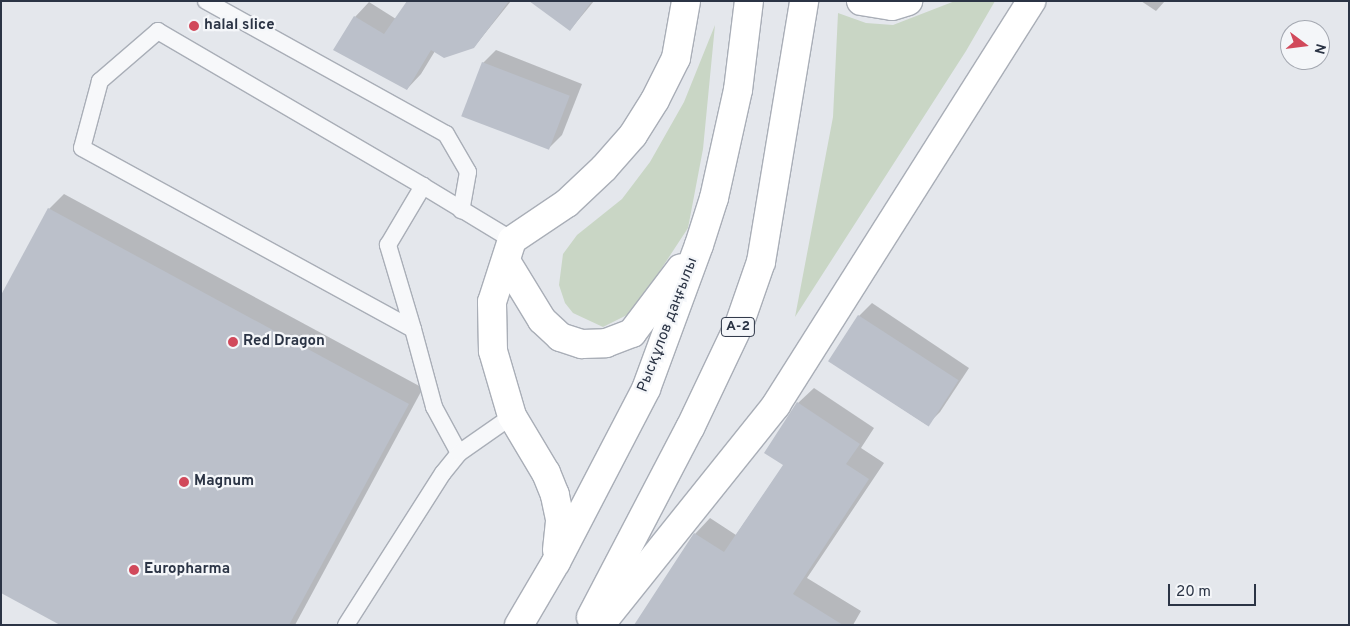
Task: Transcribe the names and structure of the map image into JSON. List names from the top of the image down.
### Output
{
  "streets": {
    "main road": ["Рысқұлов даңғылы", "A-2"]
  },
  "places": [
    "halal slice",
    "Red Dragon",
    "Magnum",
    "Europharma"
  ],
  "scale_bar": "20 m",
  "north": "right"
}
